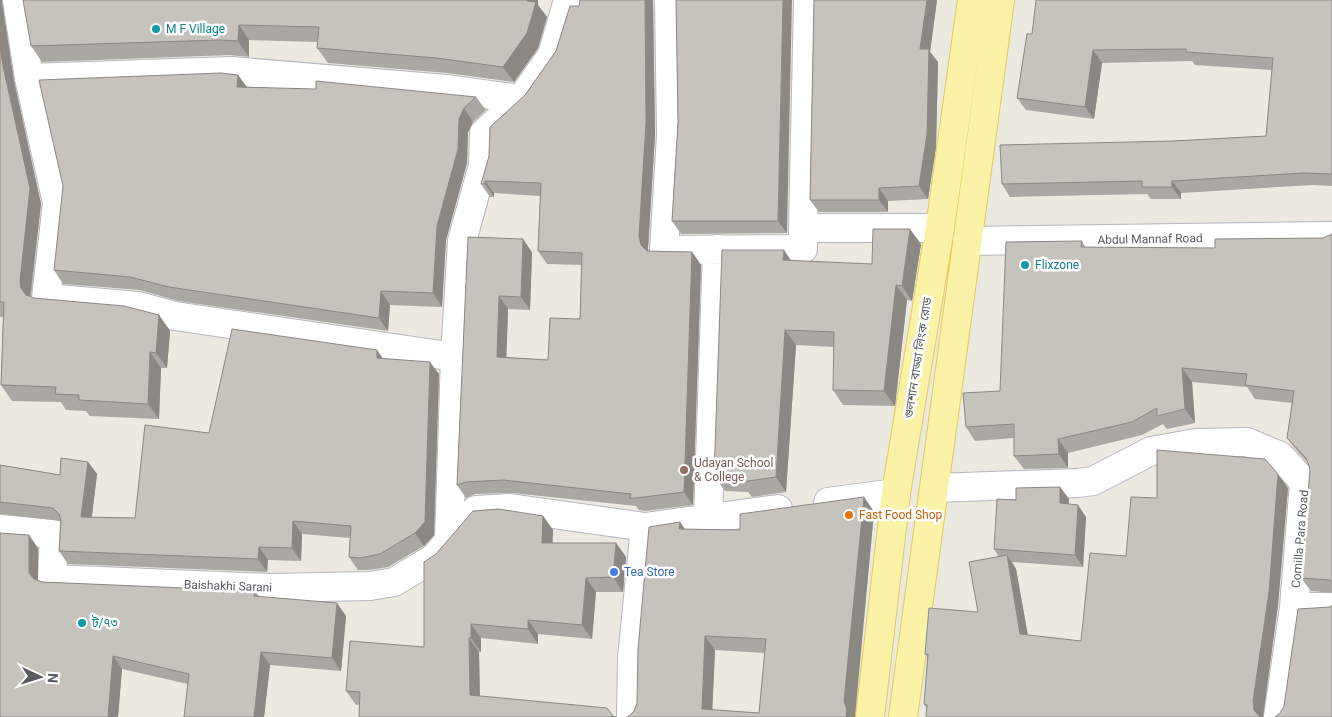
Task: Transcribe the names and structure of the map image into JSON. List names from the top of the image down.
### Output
{
  "streets": {
    "main road": ["গুলশান বাড্ডা লিংক রোড"],
    "street": ["Abdul Mannaf Road", "Comilla Para Road", "Baishakhi Sarani"]
  },
  "places": [
    "M F Village",
    "Flixzone",
    "Udayan School & College",
    "Fast Food Shop",
    "Tea Store",
    "ট/৭৩"
  ],
  "north": "right"
}
